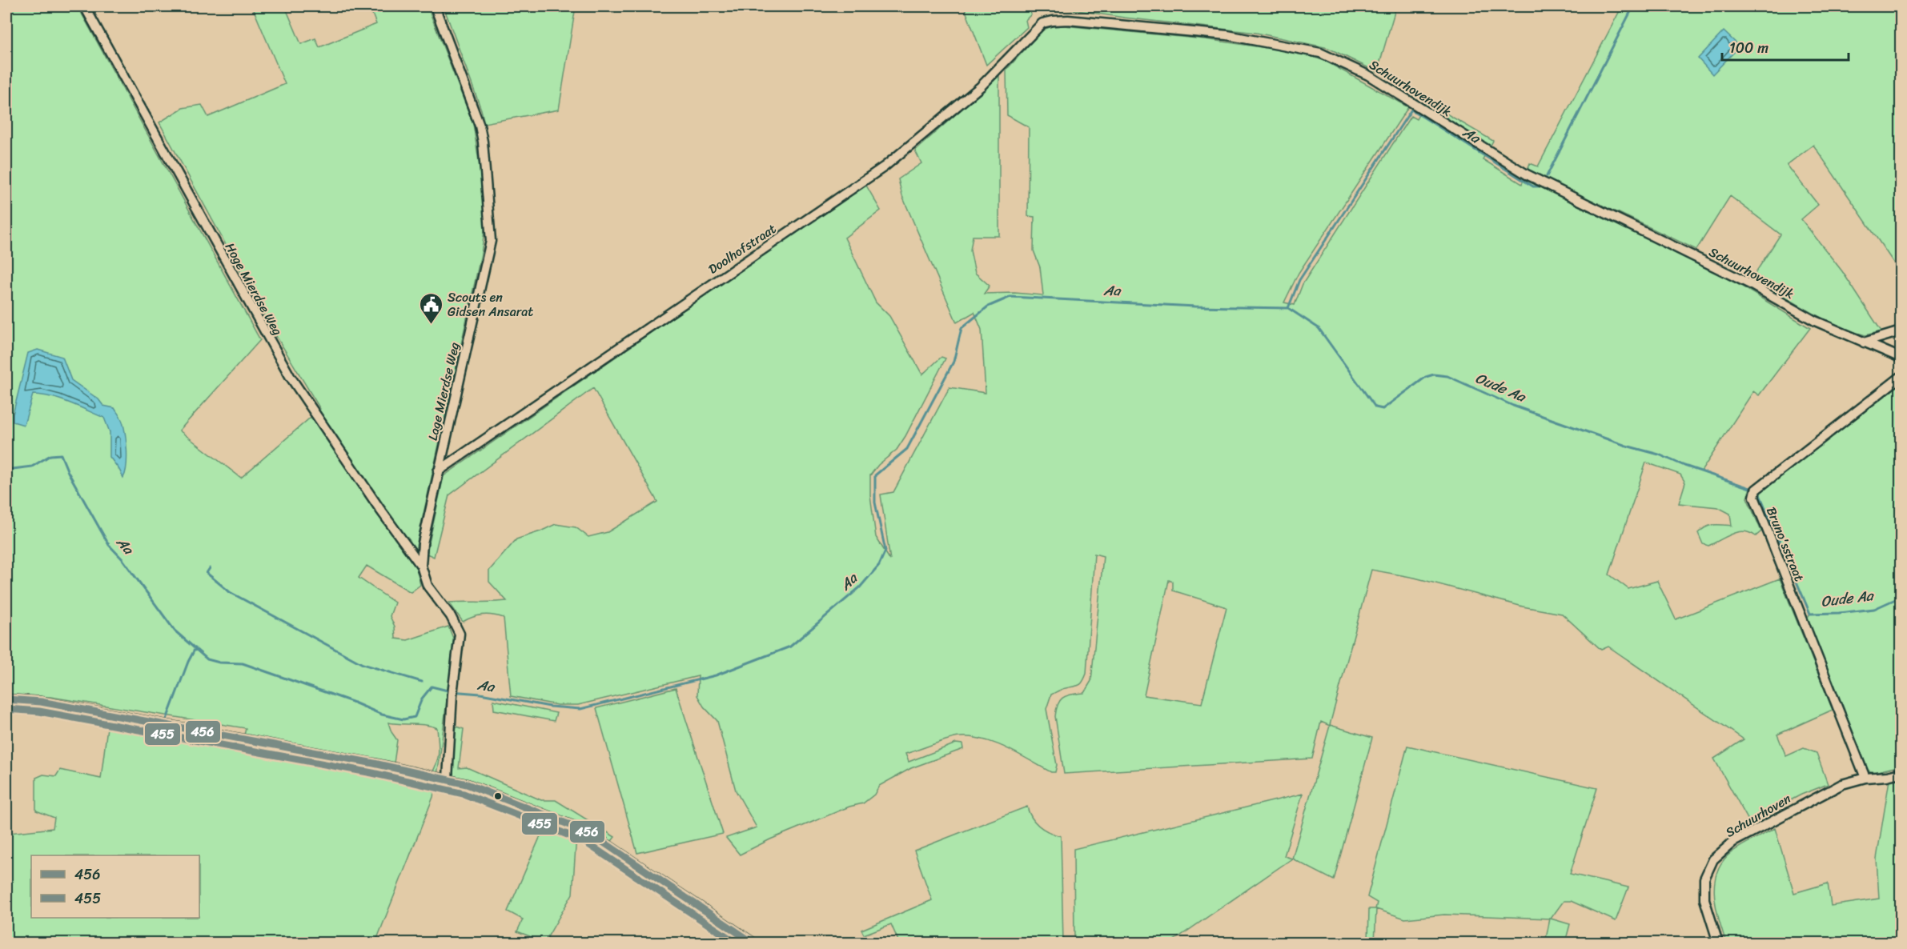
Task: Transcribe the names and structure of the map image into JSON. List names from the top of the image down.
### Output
{
  "streets": {
    "street": [
      "Schuurhovendijk",
      "Doolhofstraat",
      "Hoge Mierdse Weg",
      "Lage Mierdse Weg",
      "Bruno'sstraat",
      "Schuurhoven"
    ]
  },
  "crossings": [
    ["Schuurhovendijk", "Doolhofstraat"],
    ["Doolhofstraat", "Lage Mierdse Weg"],
    ["Hoge Mierdse Weg", "Lage Mierdse Weg"],
    ["Bruno'sstraat", "Schuurhoven"]
  ],
  "water": ["Aa", "Oude Aa"],
  "places": {
    "public building": ["Scouts en Gidsen Ansarat"]
  },
  "lines": ["transit line 456", "transit line 455"],
  "legend": ["456", "455"],
  "scale_bar": "100 m"
}
